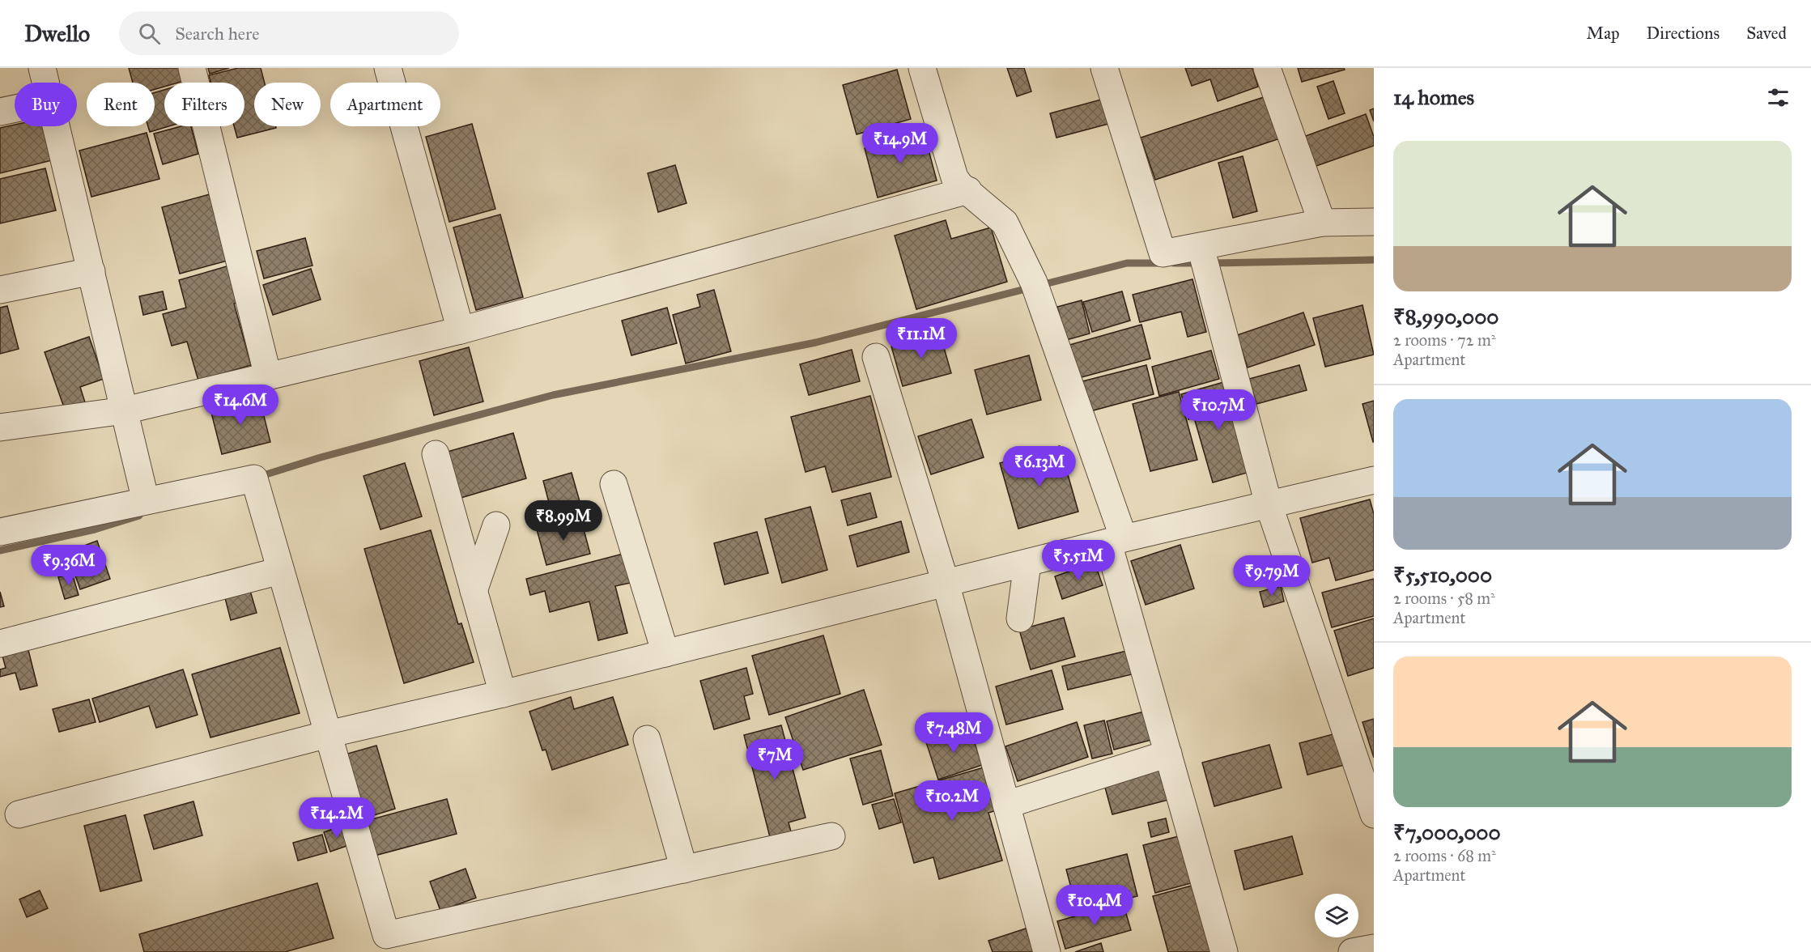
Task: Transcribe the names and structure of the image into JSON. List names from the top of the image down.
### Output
{
  "page": {
    "header": "Dwello",
    "search": "Search here",
    "nav": ["Map", "Directions", "Saved"],
    "heading": "14 homes",
    "chip": [
      "Buy",
      "Rent",
      "Filters",
      "New",
      "Apartment"
    ],
    "price": [
      "₹14.9M",
      "₹11.1M",
      "₹14.6M",
      "₹10.7M",
      "₹6.13M",
      "₹8.99M",
      "₹5.51M",
      "₹9.36M",
      "₹9.79M",
      "₹7.48M",
      "₹7M",
      "₹10.2M",
      "₹14.2M",
      "₹10.4M"
    ],
    "list": [
      {
        "name": "₹8,990,000",
        "note": "2 rooms · 72 m² · Apartment"
      },
      {
        "name": "₹5,510,000",
        "note": "2 rooms · 58 m² · Apartment"
      },
      {
        "name": "₹7,000,000",
        "note": "2 rooms · 68 m² · Apartment"
      }
    ]
  }
}
